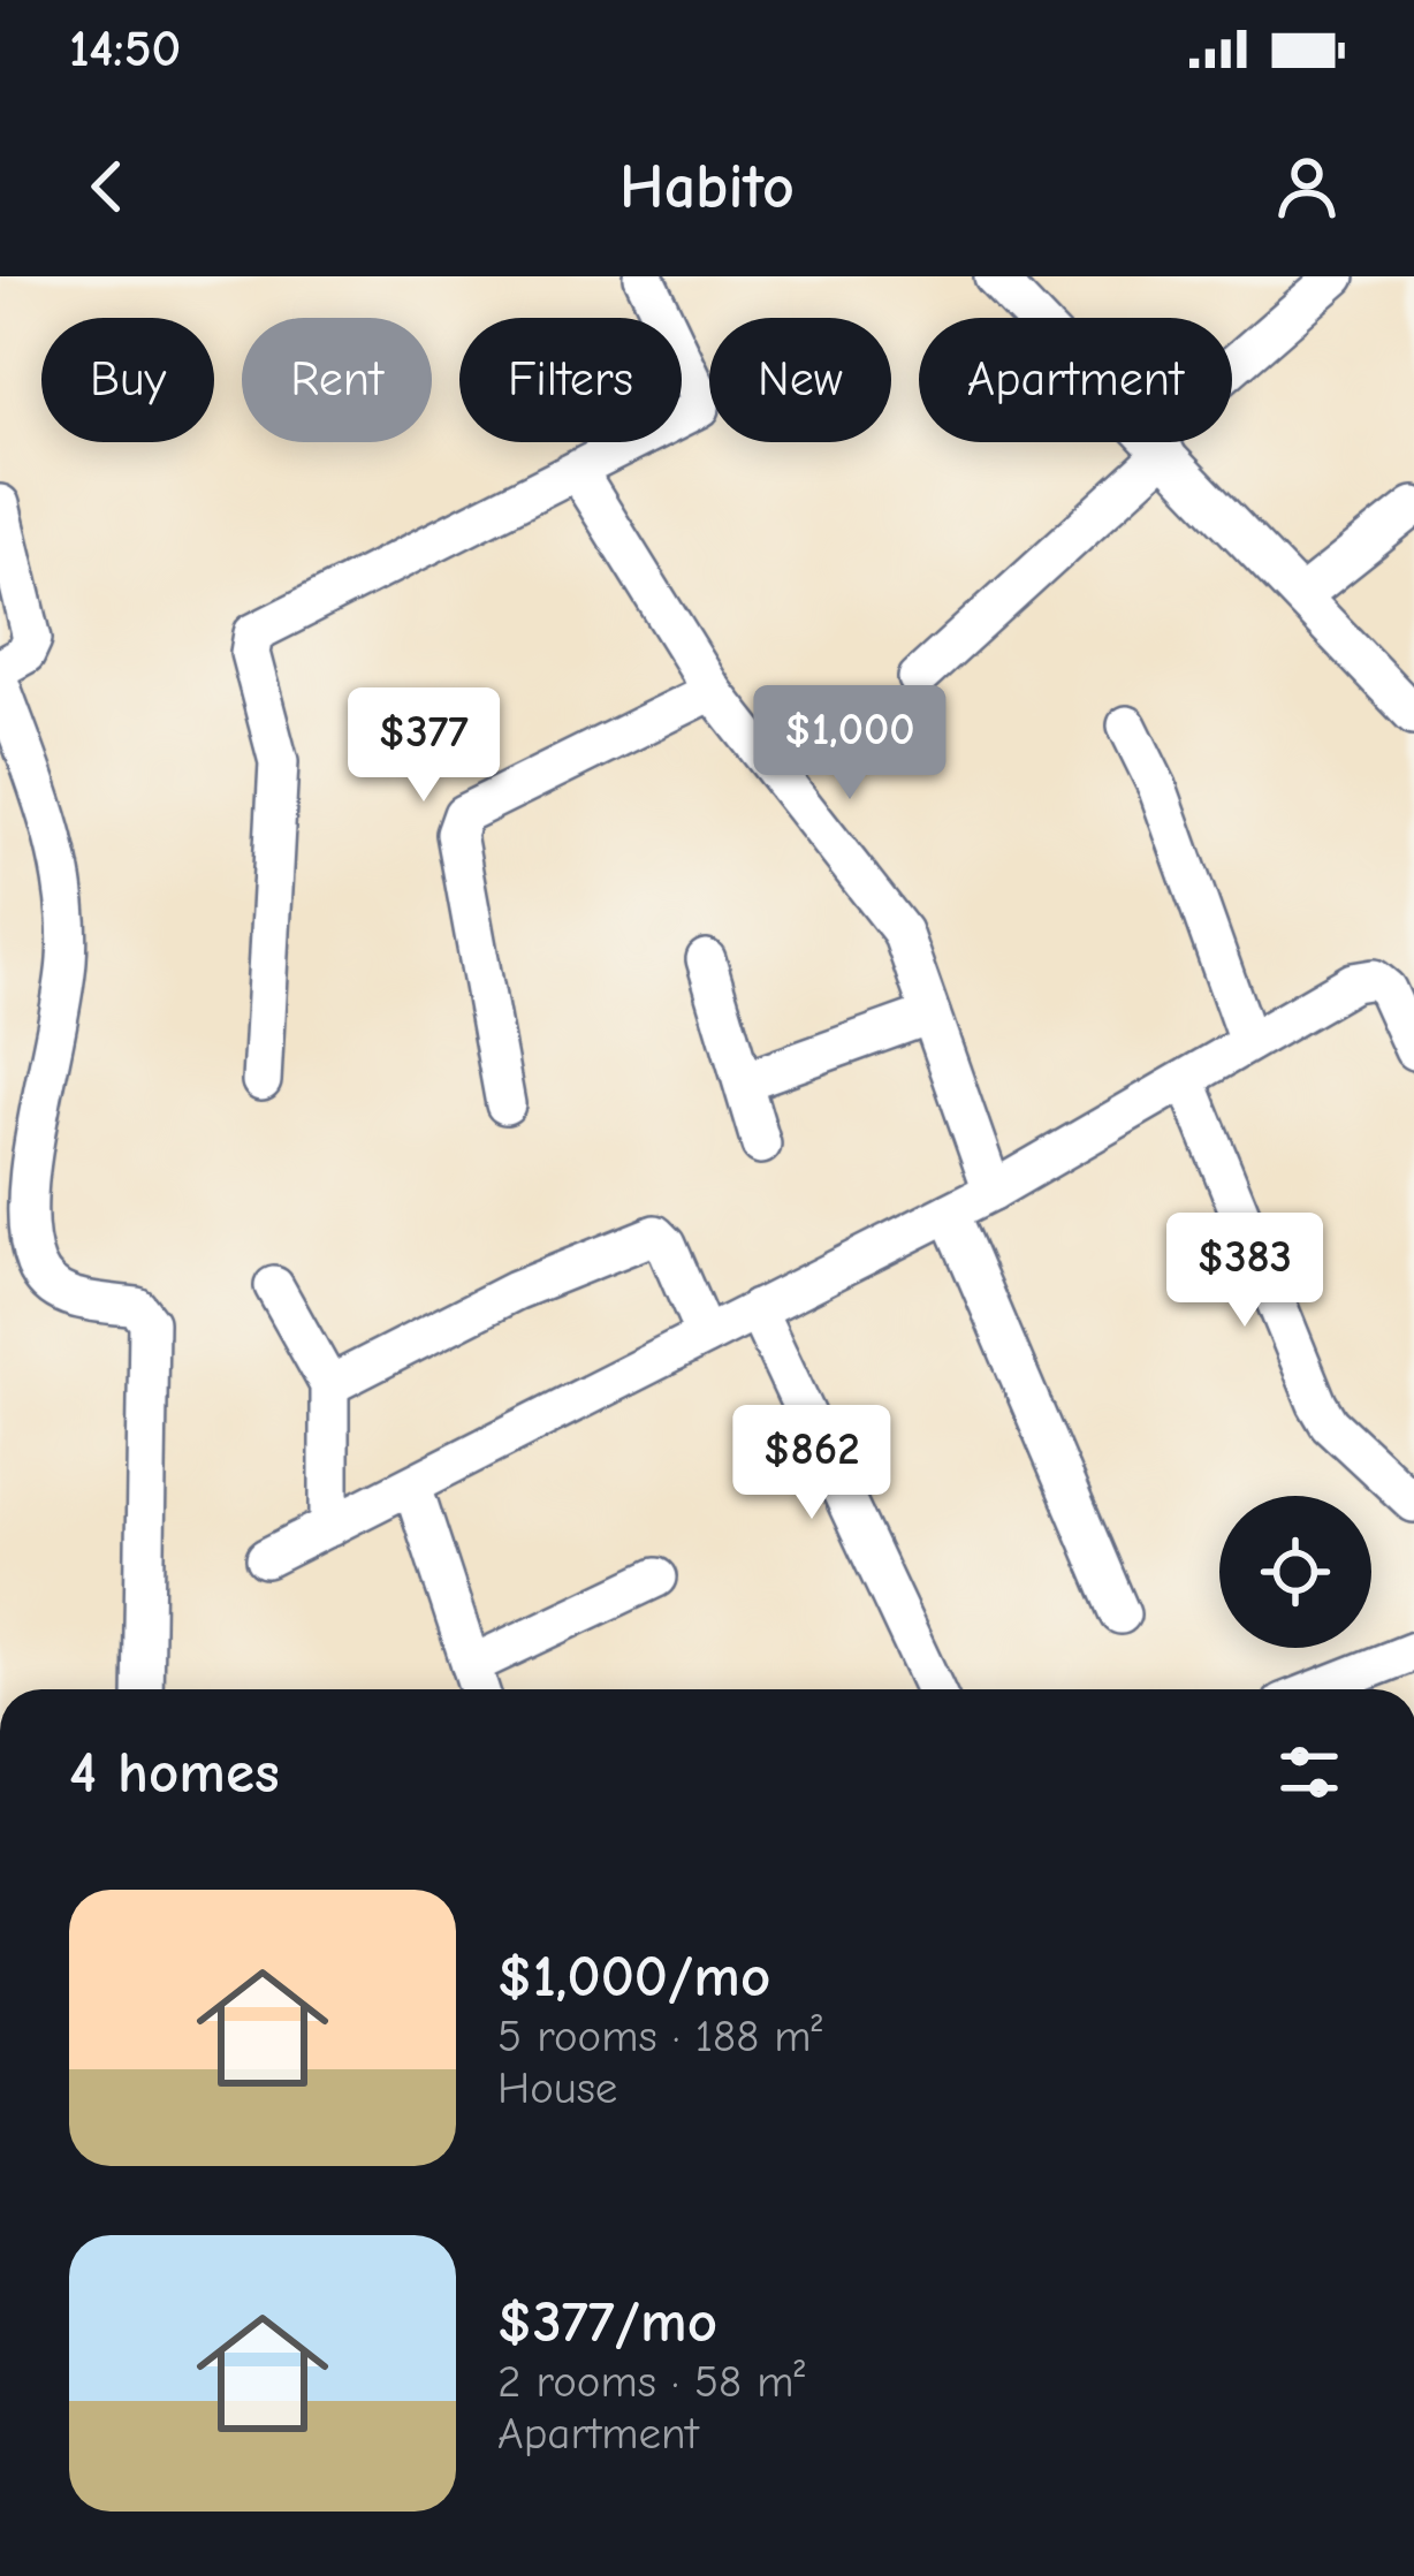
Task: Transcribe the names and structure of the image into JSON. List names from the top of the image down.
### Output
{
  "page": {
    "status": "14:50",
    "header": "Habito",
    "chip": [
      "Buy",
      "Rent",
      "Filters",
      "New",
      "Apartment"
    ],
    "price": [
      "$1,000",
      "$377",
      "$383",
      "$862"
    ],
    "heading": "4 homes",
    "list": [
      {
        "name": "$1,000/mo",
        "note": "5 rooms · 188 m² · House"
      },
      {
        "name": "$377/mo",
        "note": "2 rooms · 58 m² · Apartment"
      }
    ]
  }
}
